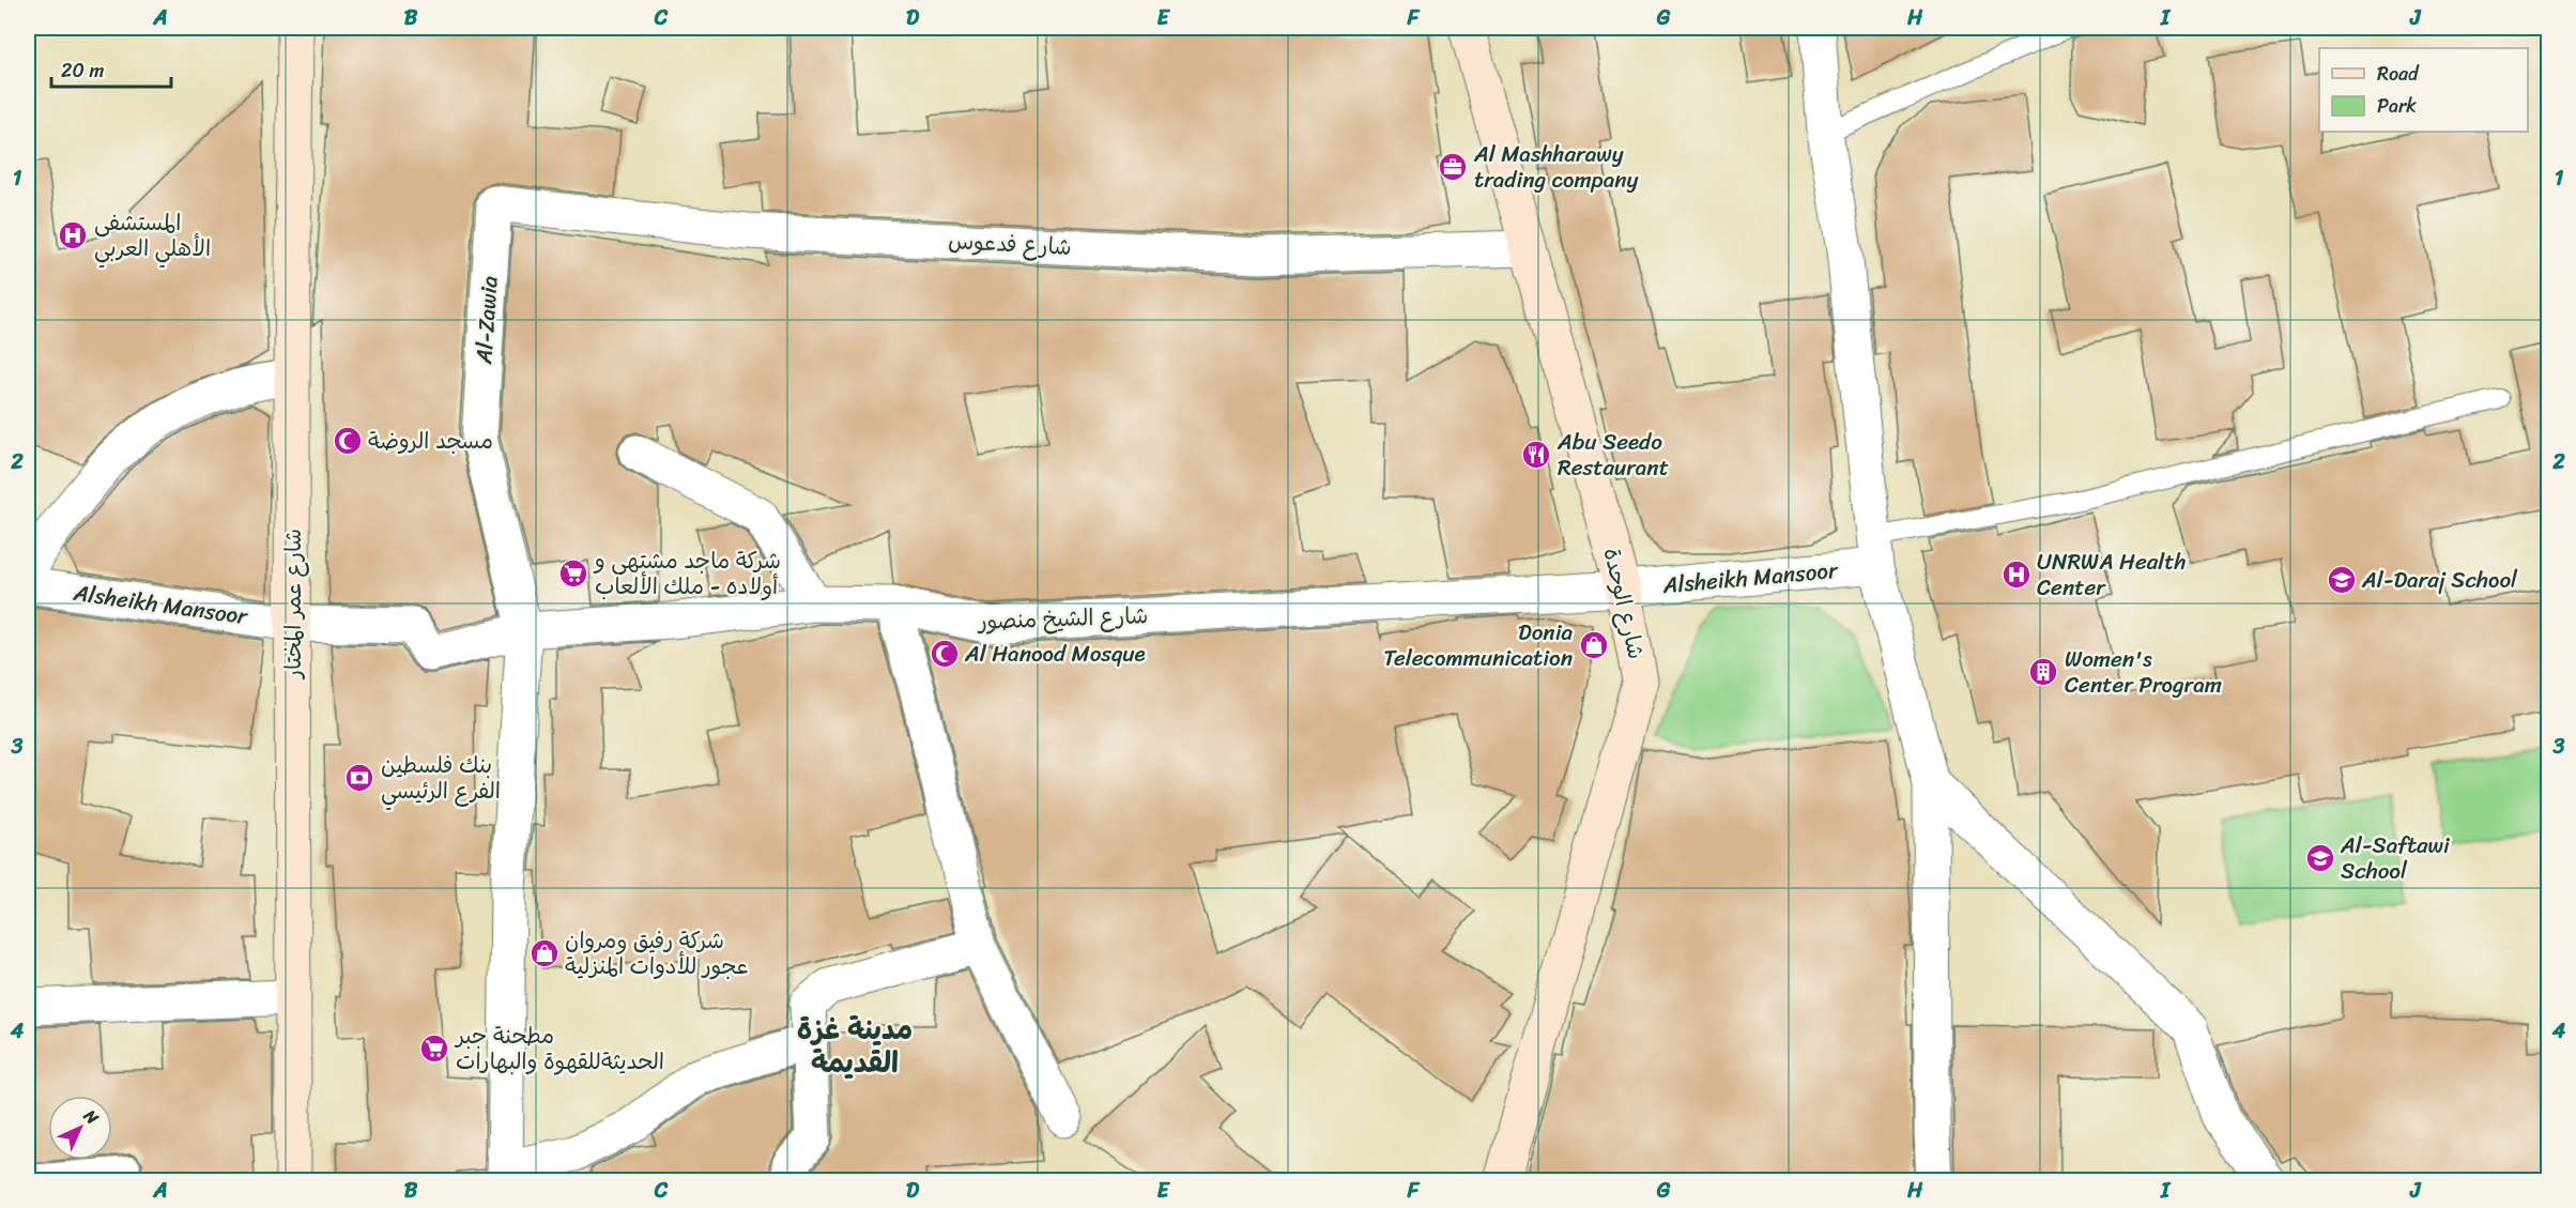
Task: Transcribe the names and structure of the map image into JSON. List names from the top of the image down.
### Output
{
  "streets": {
    "main road": ["شارع عمر المختار", "شارع الوحدة"],
    "street": [
      "شارع فدعوس",
      "Al-Zawia",
      "Alsheikh Mansoor",
      "شارع الشيخ منصور"
    ]
  },
  "crossings": [
    ["شارع فدعوس", "Al-Zawia"],
    ["شارع فدعوس", "شارع الوحدة"],
    ["Al-Zawia", "شارع الشيخ منصور"],
    ["Alsheikh Mansoor", "شارع عمر المختار"],
    ["Alsheikh Mansoor", "شارع الوحدة"],
    ["Alsheikh Mansoor", "شارع الشيخ منصور"],
    ["شارع عمر المختار", "شارع الشيخ منصور"],
    ["شارع الوحدة", "شارع الشيخ منصور"]
  ],
  "districts": ["مدينة غزة القديمة"],
  "places": {
    "office": ["Al Mashharawy trading company"],
    "hospital": ["المستشفى الأهلي العربي", "UNRWA Health Center"],
    "mosque": ["مسجد الروضة", "Al Hanood Mosque"],
    "restaurant": ["Abu Seedo Restaurant"],
    "supermarket": ["شركة ماجد مشتهى و أولاده - ملك الألعاب", "مطحنة جبر الحديثةللقهوة والبهارات"],
    "school or university": ["Al-Daraj School", "Al-Saftawi School"],
    "shop": ["Donia Telecommunication", "شركة رفيق ومروان عجور للأدوات المنزلية"],
    "building": ["Women's Center Program"],
    "bank": ["بنك فلسطين الفرع الرئيسي"]
  },
  "legend": ["Road", "Park"],
  "scale_bar": "20 m",
  "north": "top right",
  "grid": {
    "columns": [
      "A",
      "B",
      "C",
      "D",
      "E",
      "F",
      "G",
      "H",
      "I",
      "J"
    ],
    "rows": [
      "1",
      "2",
      "3",
      "4"
    ]
  }
}
